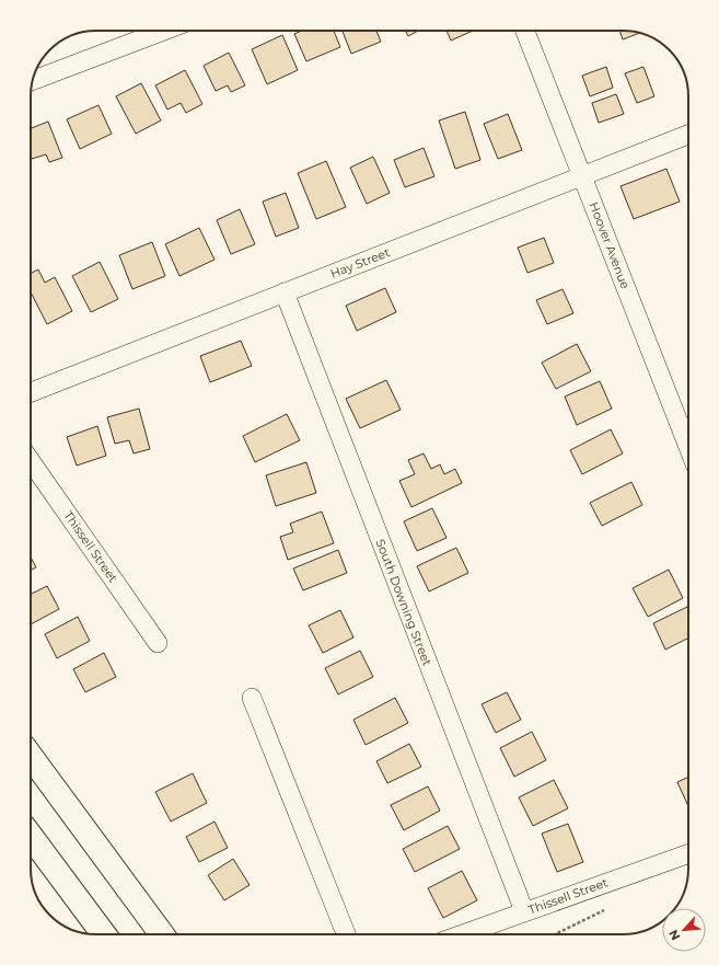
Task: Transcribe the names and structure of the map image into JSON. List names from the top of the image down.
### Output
{
  "streets": {
    "street": [
      "Hoover Avenue",
      "Hay Street",
      "Thissell Street",
      "South Downing Street"
    ]
  },
  "crossings": [
    ["Hoover Avenue", "Hay Street"],
    ["Hay Street", "South Downing Street"],
    ["Thissell Street", "South Downing Street"]
  ],
  "north": "bottom left"
}
